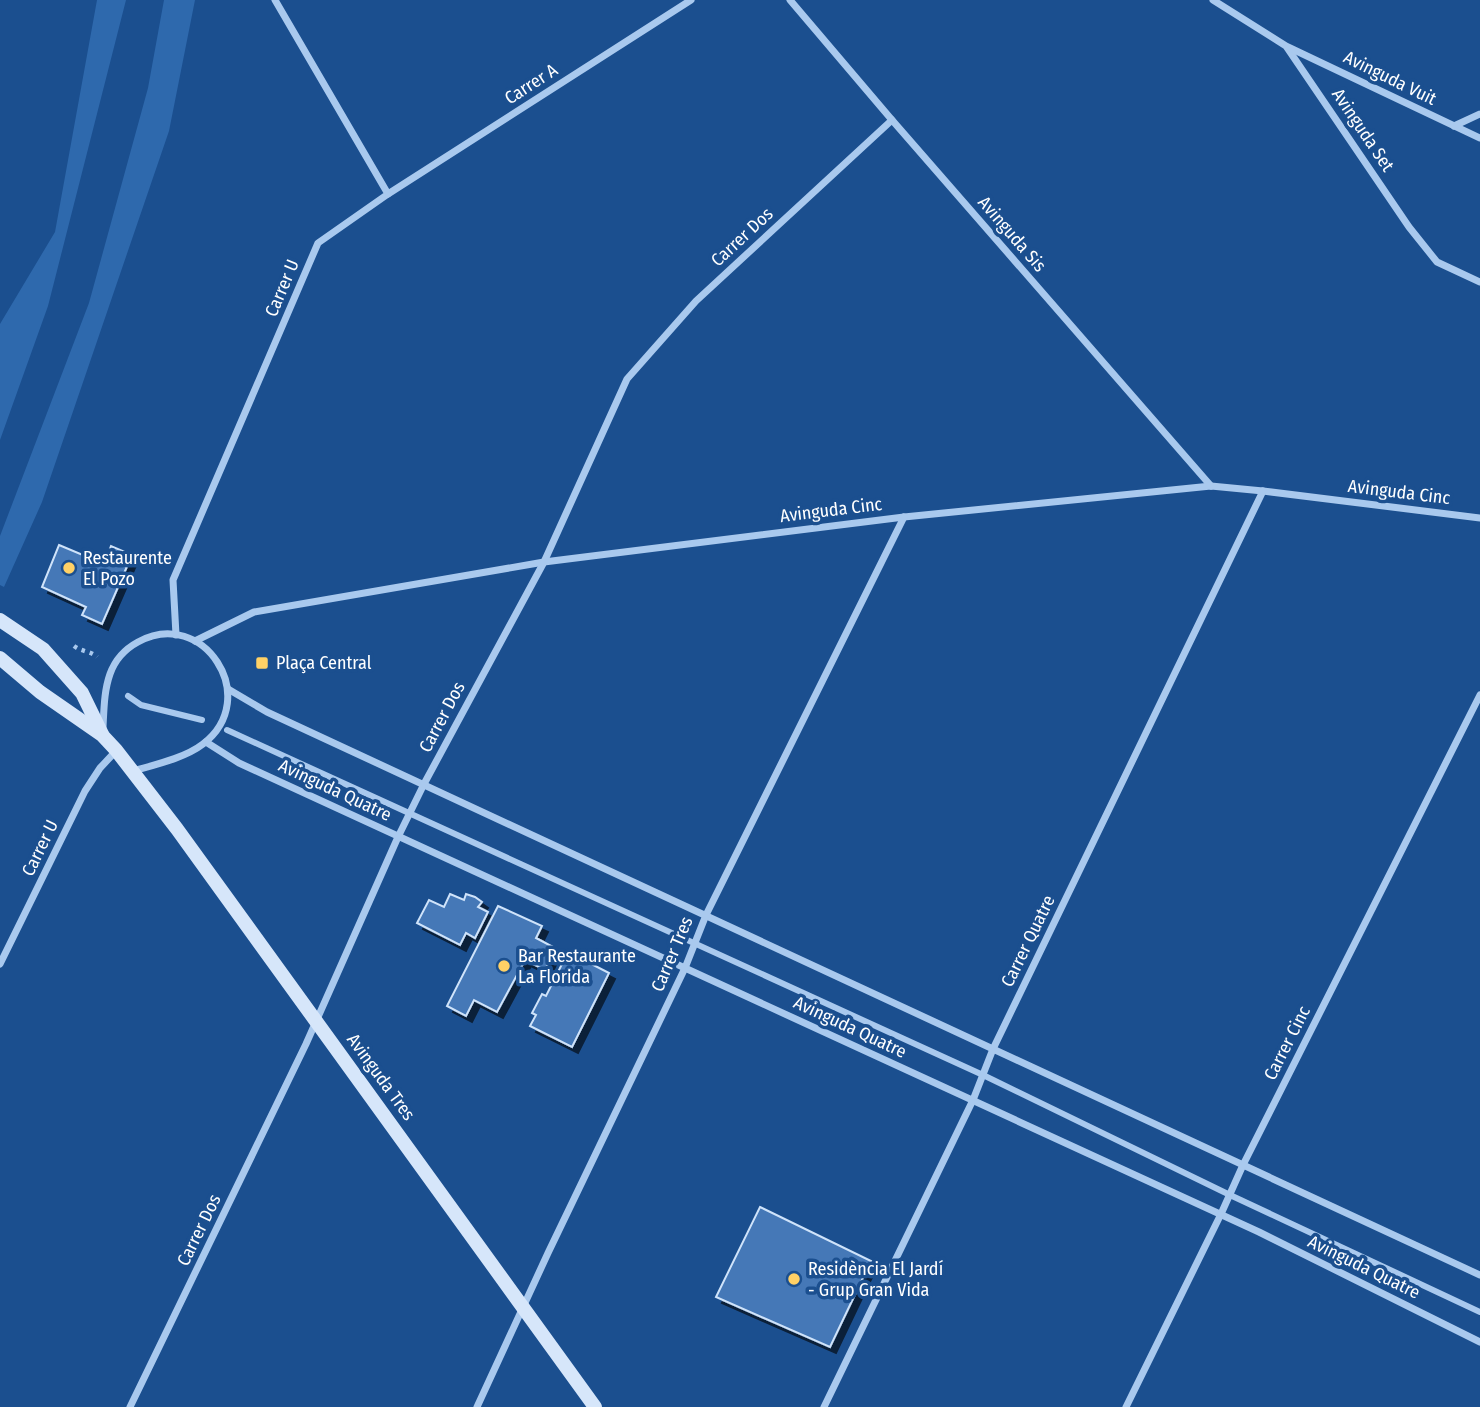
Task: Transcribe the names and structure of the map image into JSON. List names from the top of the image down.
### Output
{
  "streets": {
    "main road": ["Avinguda Tres"],
    "street": [
      "Avinguda Vuit",
      "Carrer A",
      "Avinguda Set",
      "Avinguda Sis",
      "Carrer Dos",
      "Carrer U",
      "Avinguda Cinc",
      "Avinguda Quatre",
      "Carrer Quatre",
      "Carrer Tres",
      "Carrer Cinc"
    ]
  },
  "crossings": [
    ["Avinguda Vuit", "Avinguda Set"],
    ["Carrer A", "Carrer U"],
    ["Avinguda Sis", "Carrer Dos"],
    ["Avinguda Sis", "Avinguda Cinc"],
    ["Carrer Dos", "Avinguda Cinc"],
    ["Carrer Dos", "Avinguda Quatre"],
    ["Carrer Dos", "Avinguda Tres"],
    ["Carrer U", "Avinguda Cinc"],
    ["Carrer U", "Avinguda Quatre"],
    ["Carrer U", "Avinguda Tres"],
    ["Avinguda Cinc", "Avinguda Quatre"],
    ["Avinguda Cinc", "Carrer Quatre"],
    ["Avinguda Cinc", "Carrer Tres"],
    ["Avinguda Cinc", "Avinguda Tres"],
    ["Avinguda Quatre", "Carrer Quatre"],
    ["Avinguda Quatre", "Carrer Tres"],
    ["Avinguda Quatre", "Carrer Cinc"],
    ["Avinguda Quatre", "Avinguda Tres"],
    ["Carrer Tres", "Avinguda Tres"]
  ],
  "places": {
    "other": ["Restaurente El Pozo", "Bar Restaurante La Florida", "Residència El Jardí - Grup Gran Vida"],
    "transit": ["Plaça Central"]
  }
}
